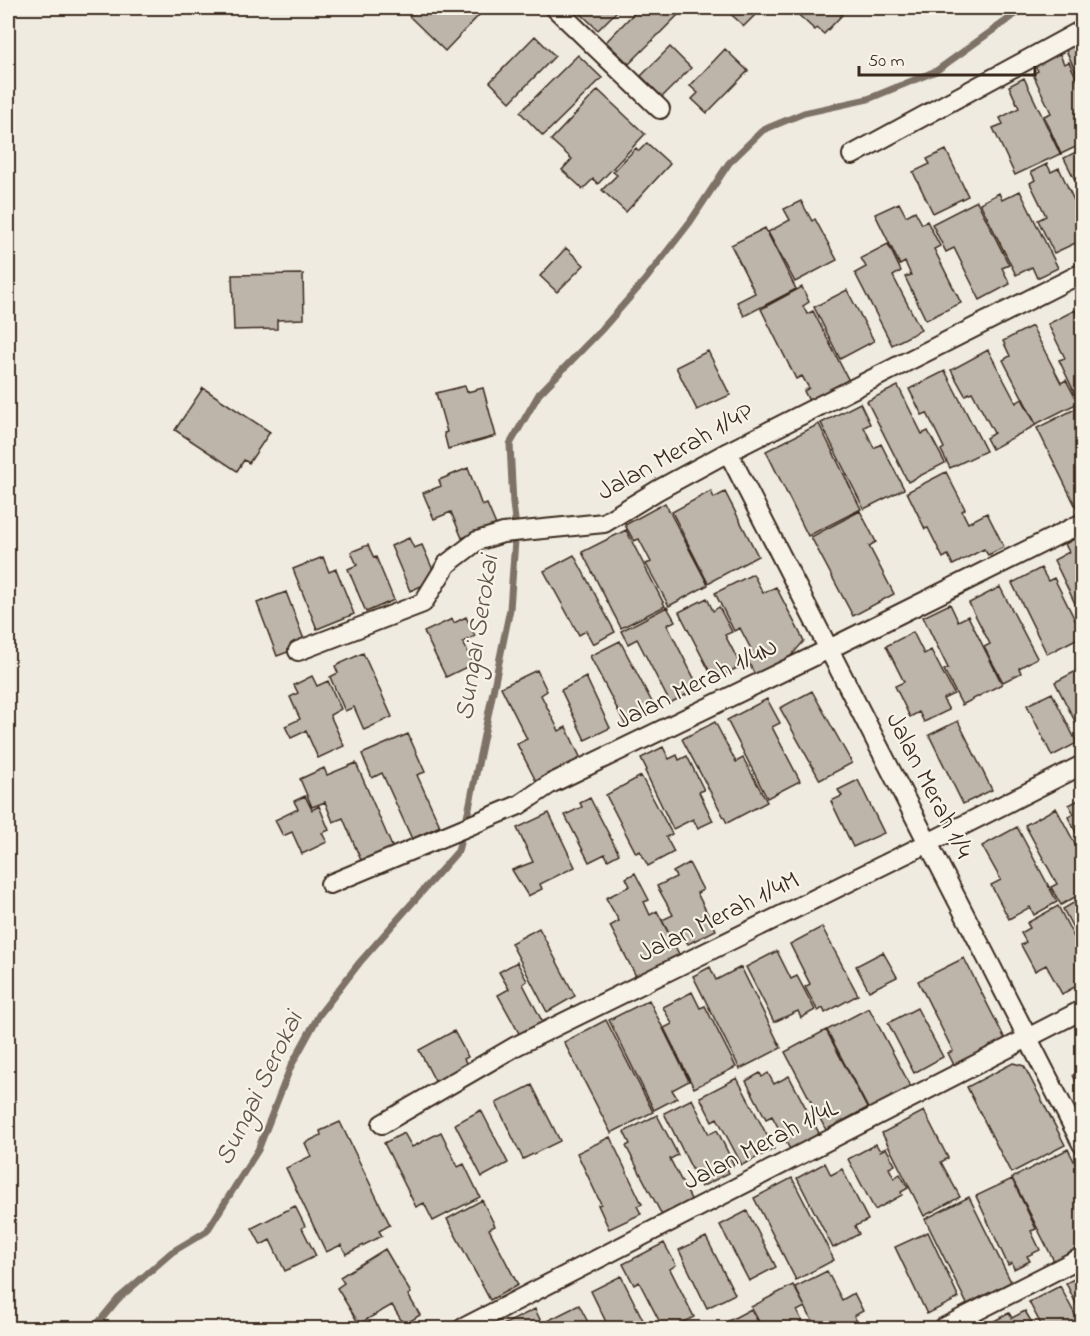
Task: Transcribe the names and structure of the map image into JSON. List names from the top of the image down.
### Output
{
  "streets": {
    "street": [
      "Jalan Merah 1/4P",
      "Jalan Merah 1/4N",
      "Jalan Merah 1/4",
      "Jalan Merah 1/4M",
      "Jalan Merah 1/4L"
    ]
  },
  "crossings": [
    ["Jalan Merah 1/4P", "Jalan Merah 1/4"],
    ["Jalan Merah 1/4N", "Jalan Merah 1/4"],
    ["Jalan Merah 1/4", "Jalan Merah 1/4M"],
    ["Jalan Merah 1/4", "Jalan Merah 1/4L"]
  ],
  "water": ["Sungai Serokai"],
  "scale_bar": "50 m"
}
